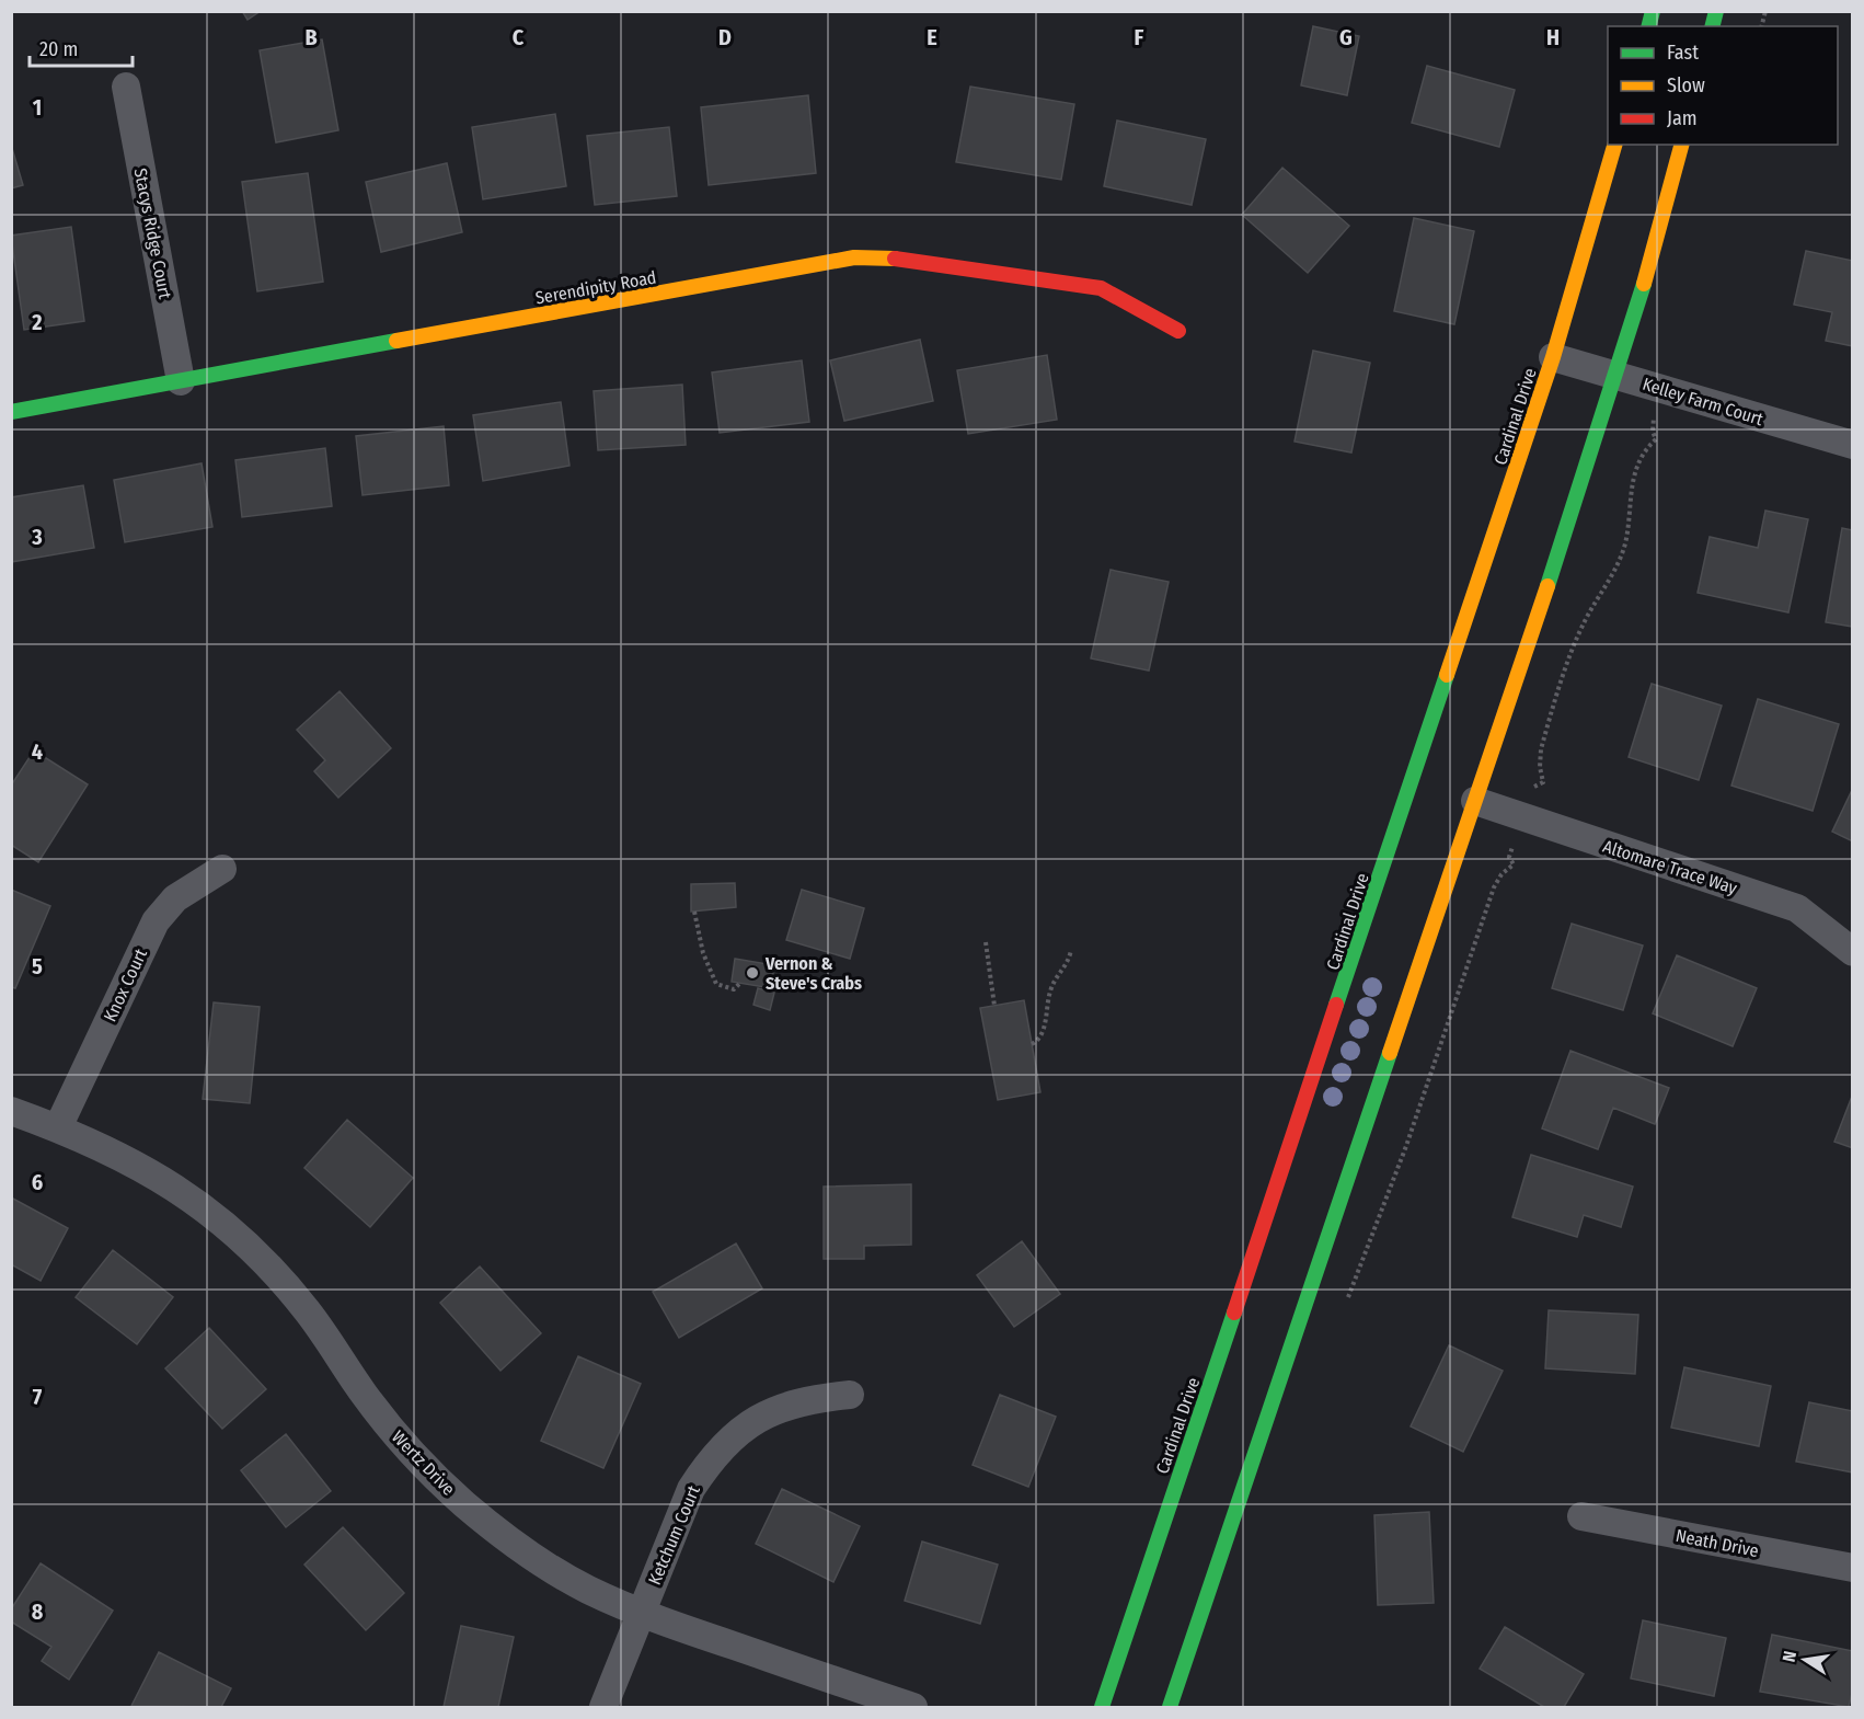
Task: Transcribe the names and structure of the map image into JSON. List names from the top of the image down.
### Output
{
  "streets": {
    "main road": ["Serendipity Road", "Cardinal Drive"],
    "street": [
      "Stacys Ridge Court",
      "Kelley Farm Court",
      "Altomare Trace Way",
      "Knox Court",
      "Wertz Drive",
      "Ketchum Court",
      "Neath Drive"
    ]
  },
  "crossings": [
    ["Stacys Ridge Court", "Serendipity Road"],
    ["Kelley Farm Court", "Cardinal Drive"],
    ["Knox Court", "Wertz Drive"],
    ["Wertz Drive", "Ketchum Court"]
  ],
  "places": ["Vernon & Steve's Crabs"],
  "legend": ["Fast", "Slow", "Jam"],
  "scale_bar": "20 m",
  "north": "left",
  "grid": {
    "columns": [
      "B",
      "C",
      "D",
      "E",
      "F",
      "G",
      "H"
    ],
    "rows": [
      "1",
      "2",
      "3",
      "4",
      "5",
      "6",
      "7",
      "8"
    ]
  }
}
